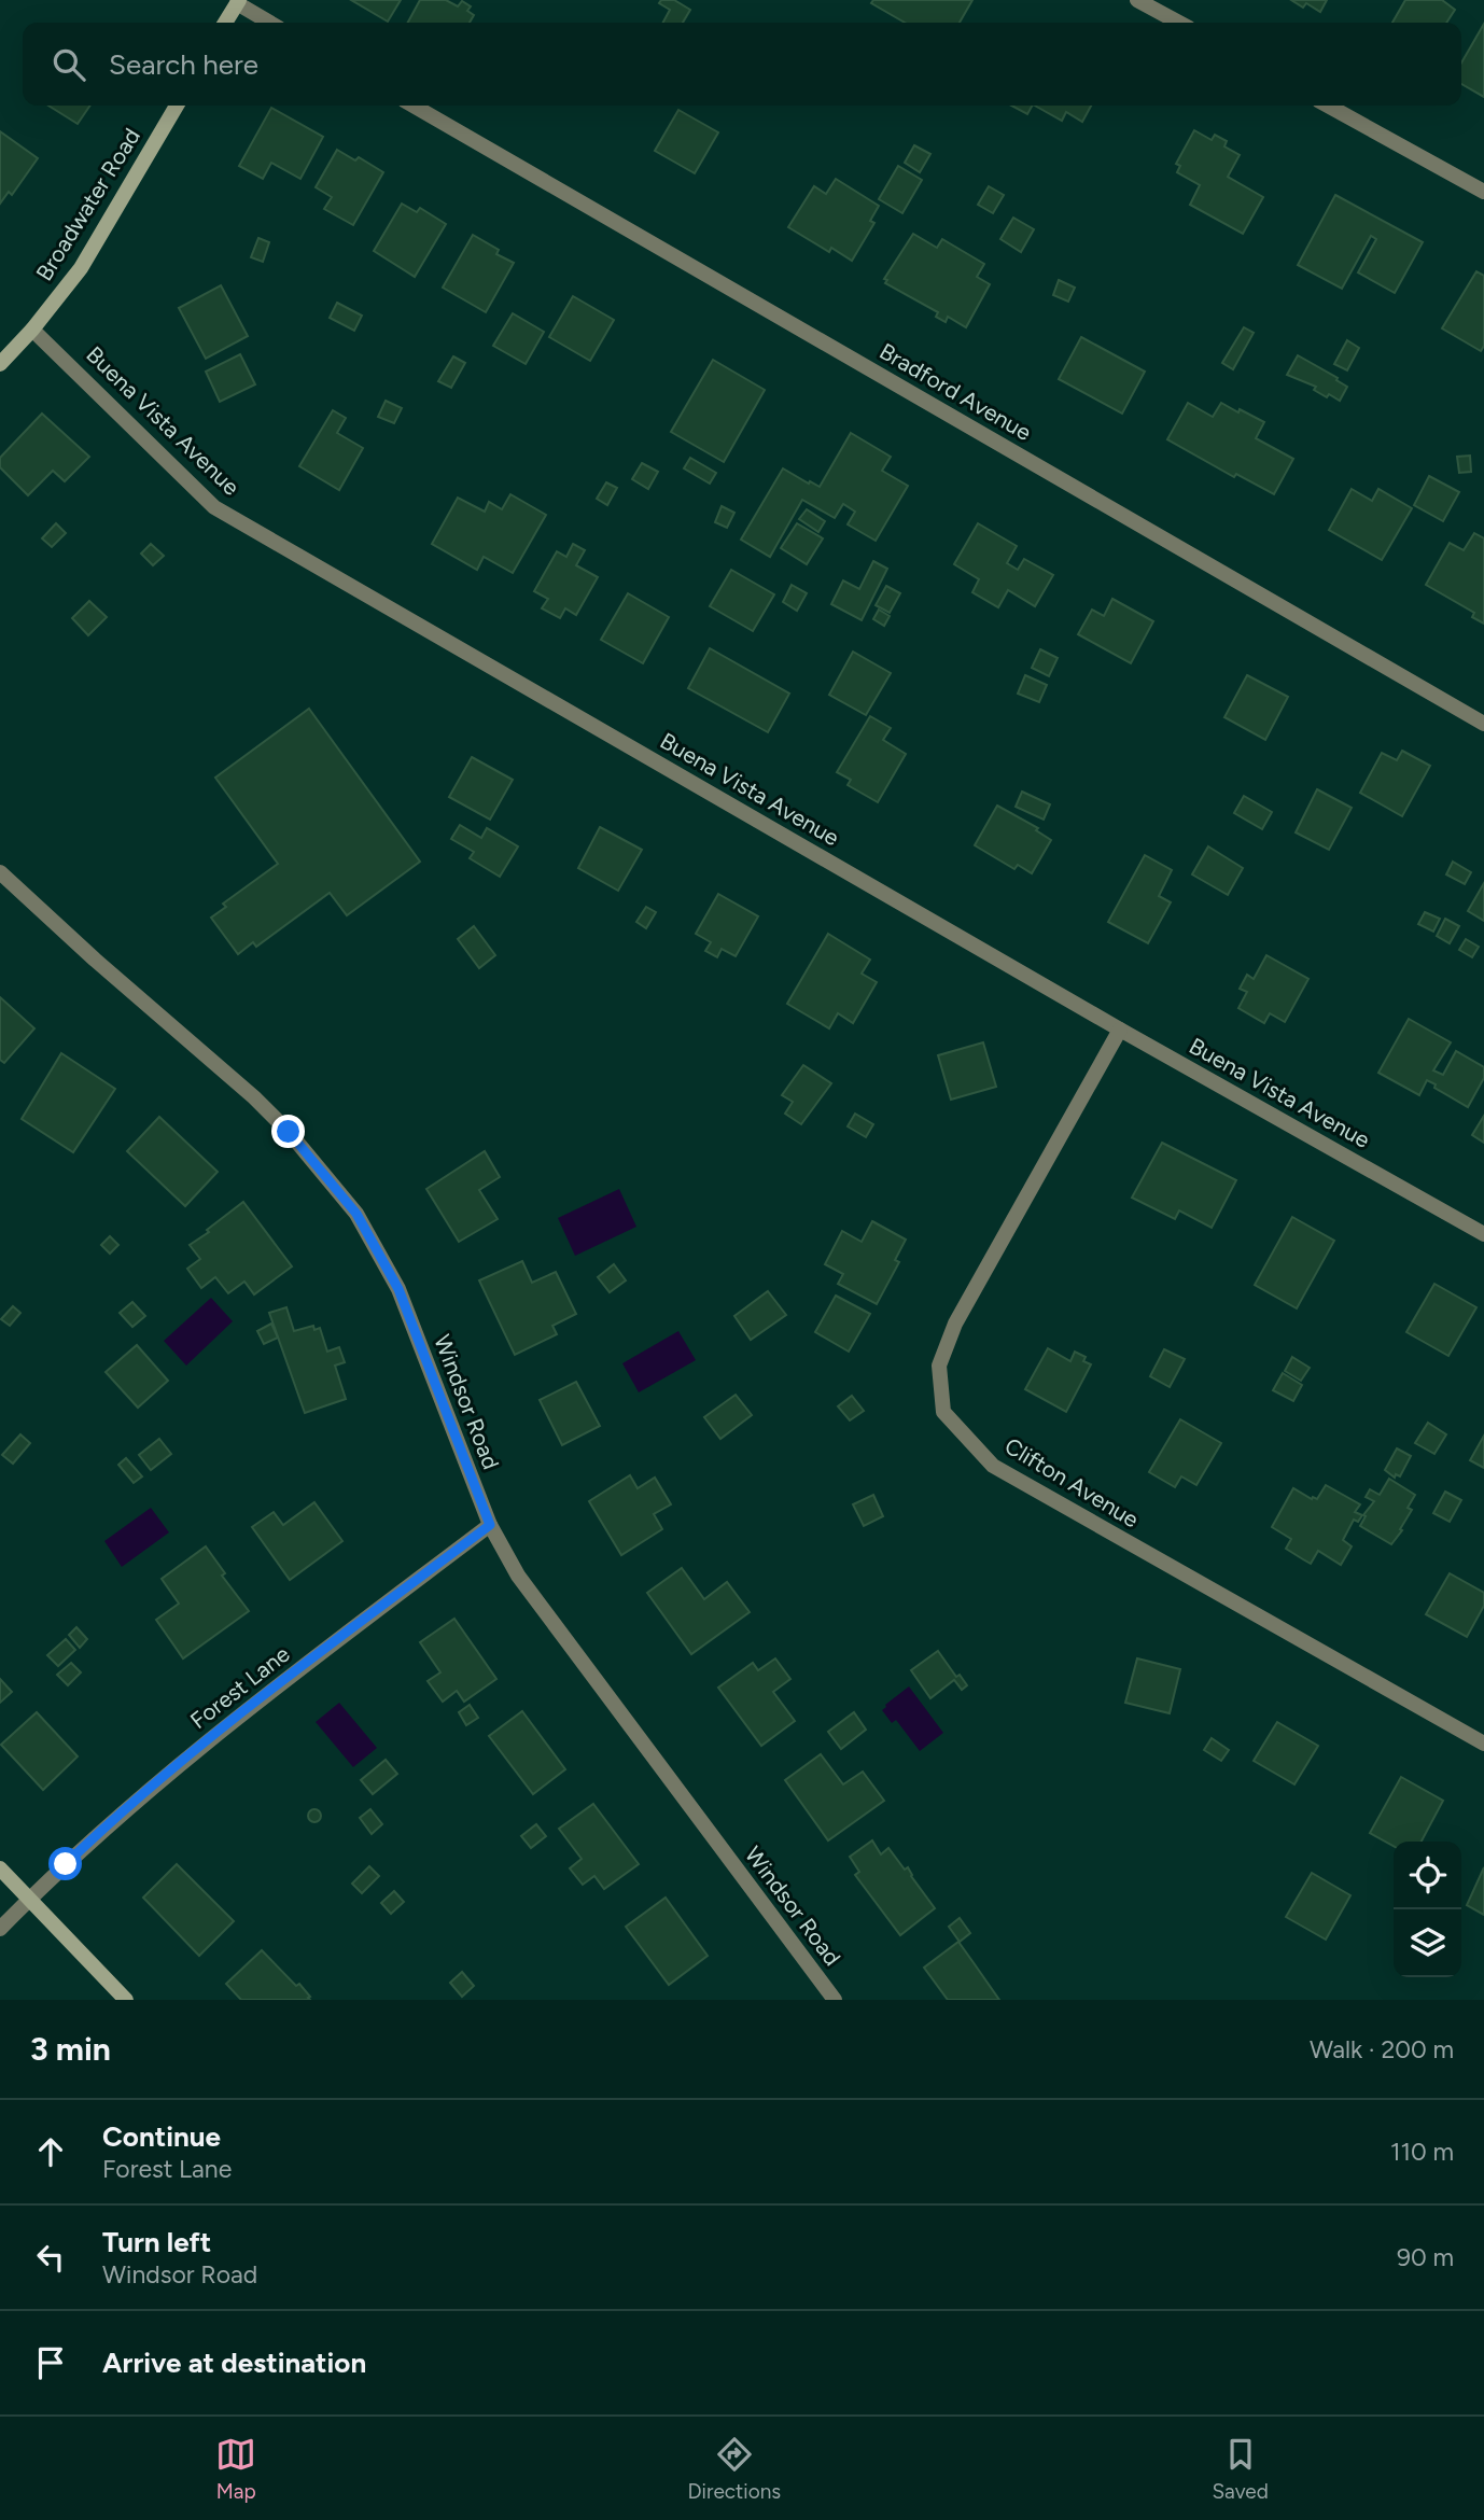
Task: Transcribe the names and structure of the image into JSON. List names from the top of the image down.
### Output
{
  "streets": {
    "street": [
      "Broadwater Road",
      "Bradford Avenue",
      "Buena Vista Avenue",
      "Windsor Road",
      "Clifton Avenue",
      "Forest Lane"
    ]
  },
  "crossings": [
    ["Broadwater Road", "Buena Vista Avenue"],
    ["Buena Vista Avenue", "Clifton Avenue"],
    ["Windsor Road", "Forest Lane"]
  ],
  "page": {
    "search": "Search here",
    "heading": ["3 min", "Walk · 200 m"],
    "list": [
      ["Continue", "Forest Lane", "110 m"],
      ["Turn left", "Windsor Road", "90 m"],
      "Arrive at destination"
    ],
    "nav": ["Map", "Directions", "Saved"]
  }
}
